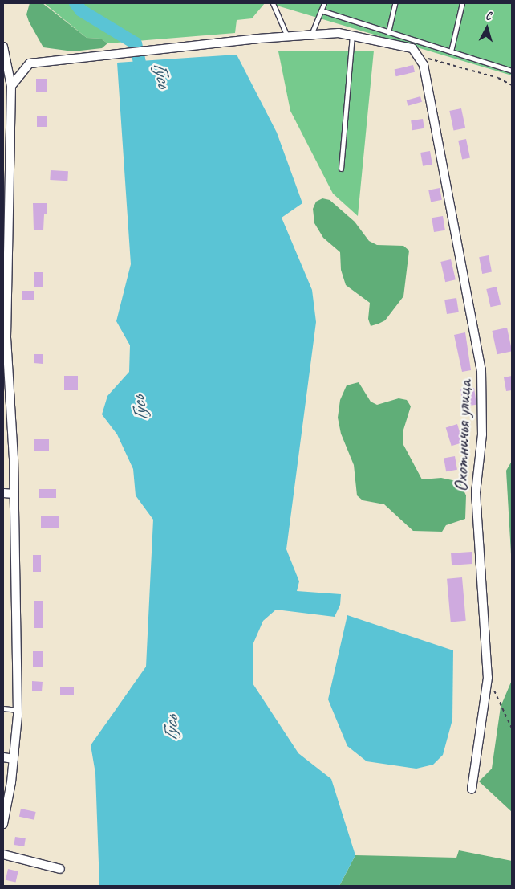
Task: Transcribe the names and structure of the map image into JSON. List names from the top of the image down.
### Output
{
  "streets": {
    "street": ["Охотничья улица"]
  },
  "water": ["Гусь"],
  "north": "top"
}
